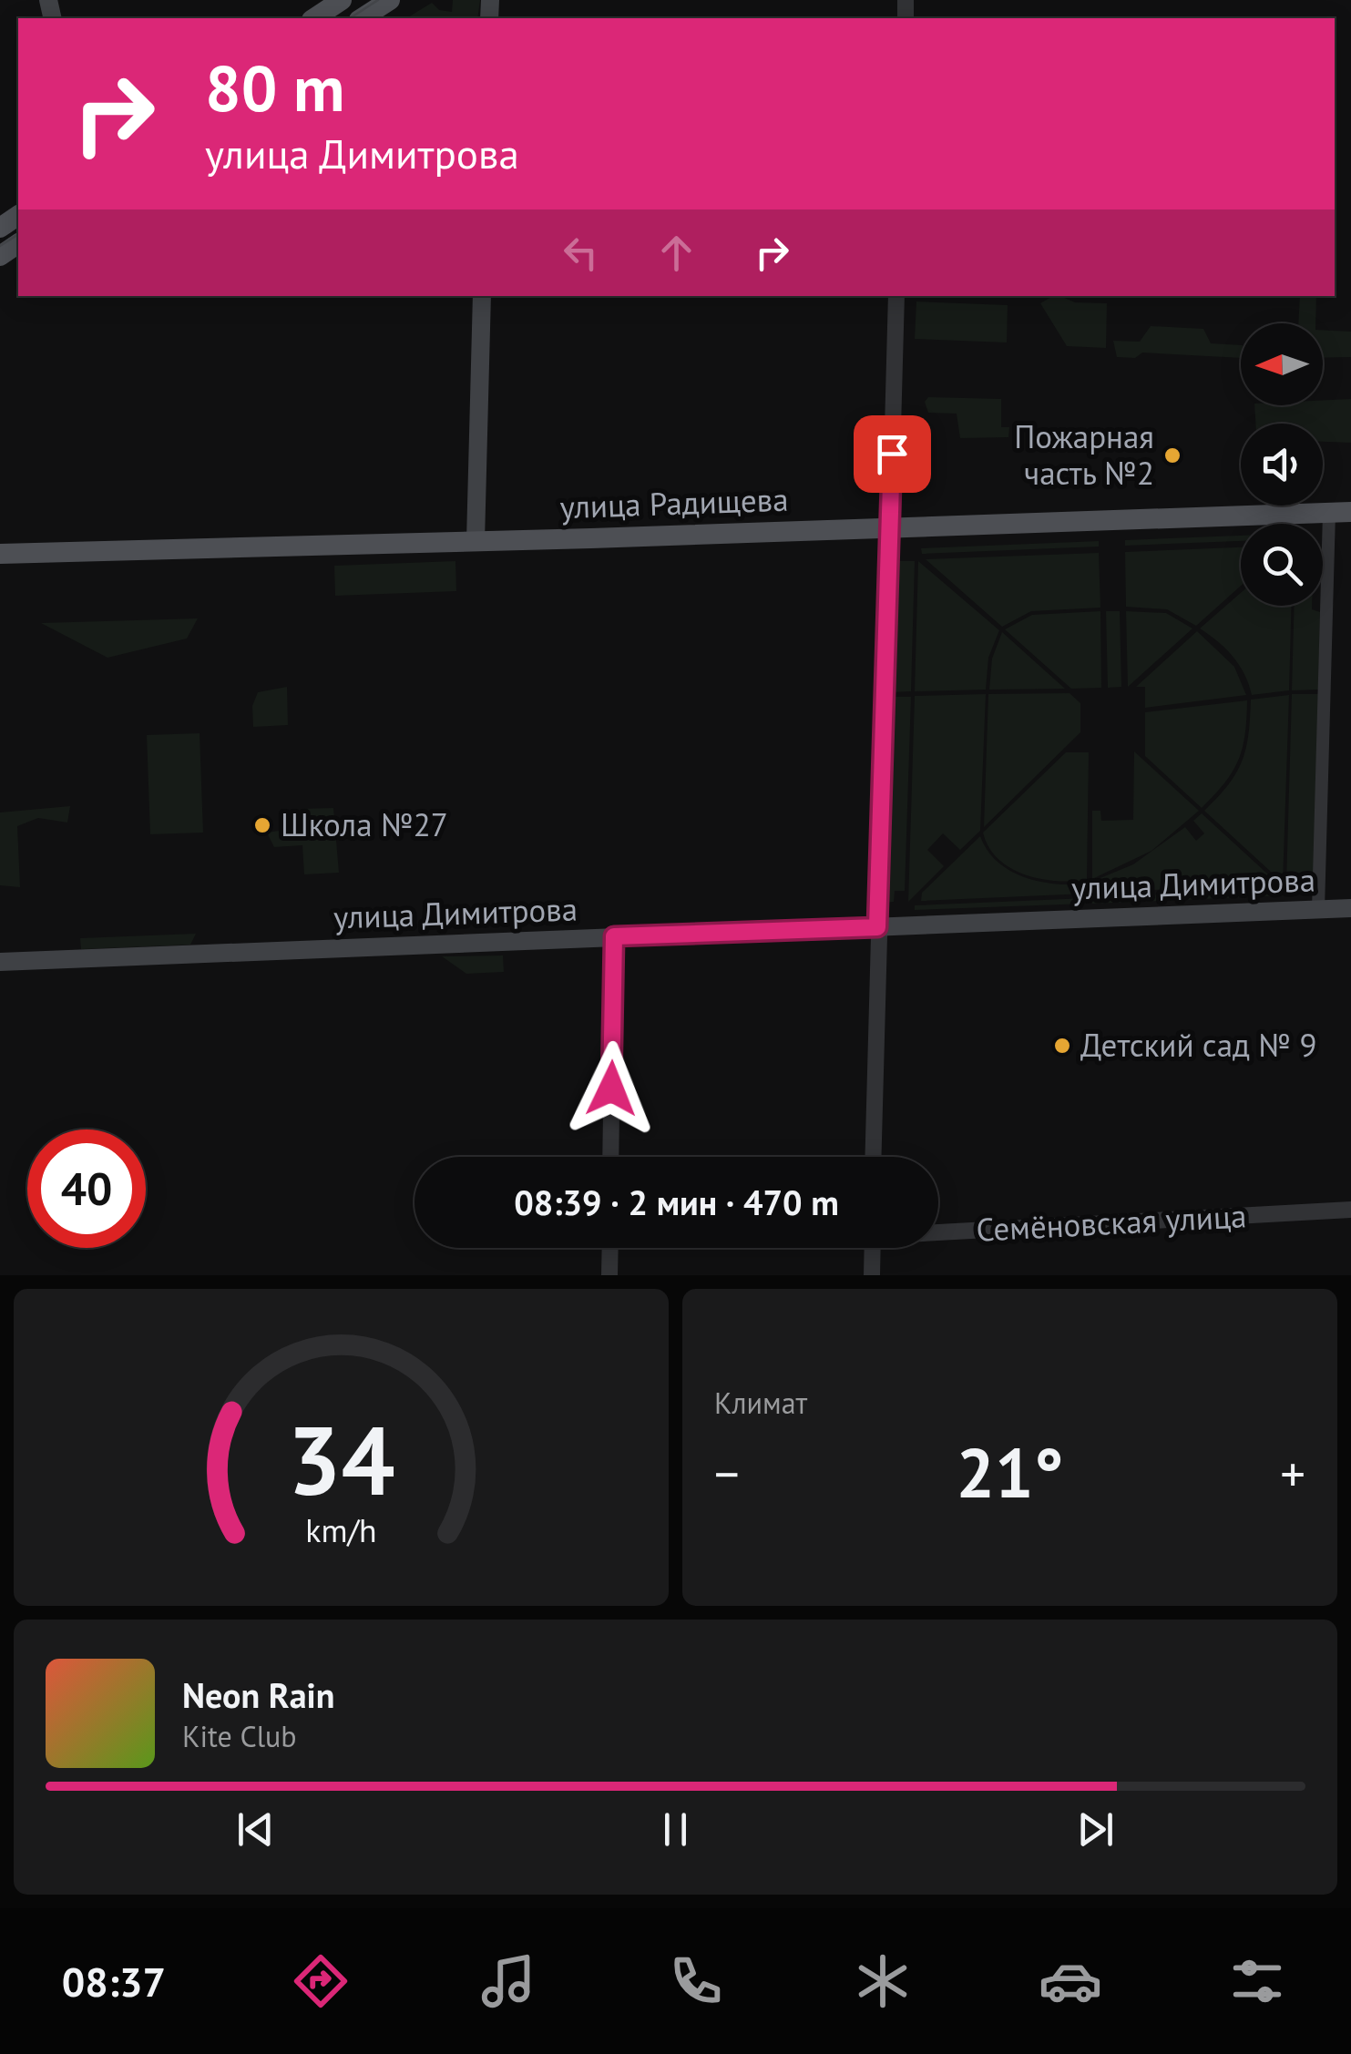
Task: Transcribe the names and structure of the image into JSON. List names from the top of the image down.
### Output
{
  "streets": {
    "main road": ["улица Радищева", "улица Димитрова"],
    "street": ["Семёновская улица"]
  },
  "places": ["Пожарная часть №2", "Школа №27", "Детский сад № 9"],
  "north": "left",
  "page": {
    "turn": ["80 m", "улица Димитрова"],
    "limit": "40",
    "trip": "08:39 · 2 мин · 470 m",
    "tile": "Климат",
    "heat": ["−", "21°", "+"],
    "song": ["Neon Rain", "Kite Club"],
    "tabs": "08:37",
    "gauge": ["34", "km/h"]
  }
}
